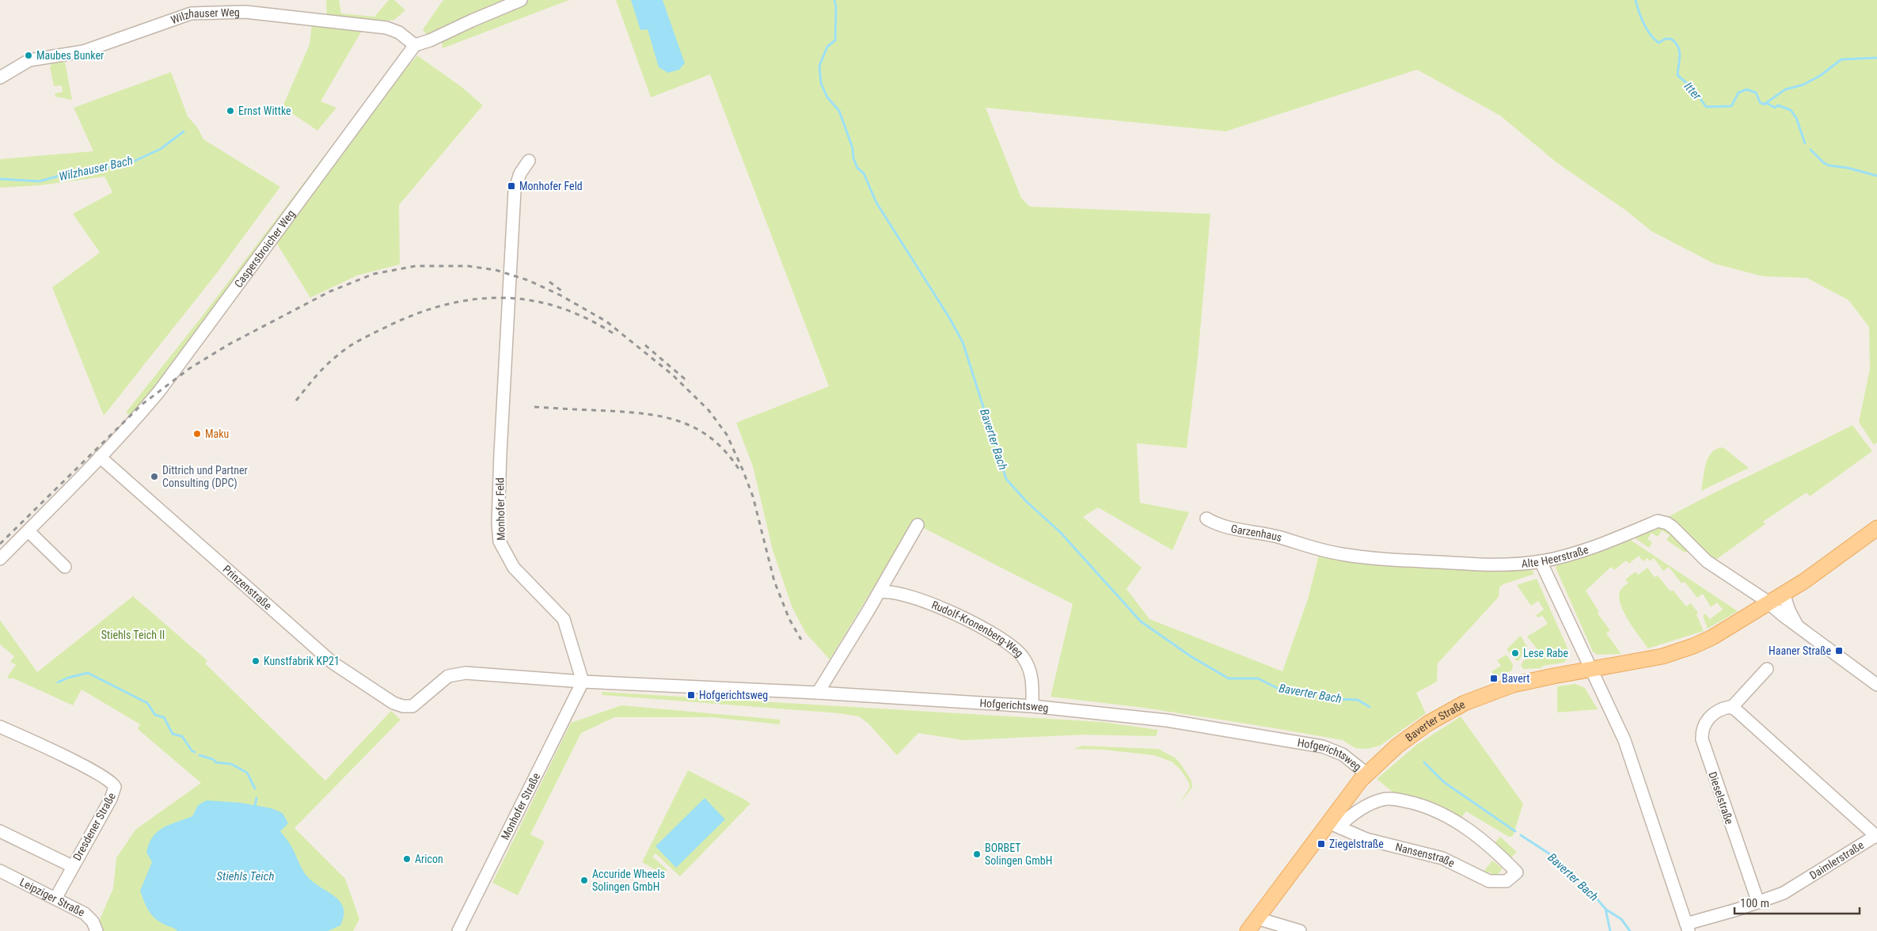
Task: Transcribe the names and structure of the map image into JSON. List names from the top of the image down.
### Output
{
  "streets": {
    "main road": ["Baverter Straße"],
    "street": [
      "Wilzhauser Weg",
      "Caspersbroicher Weg",
      "Monhofer Feld",
      "Garzenhaus",
      "Alte Heerstraße",
      "Prinzenstraße",
      "Rudolf-Kronenberg-Weg",
      "Hofgerichtsweg",
      "Dieselstraße",
      "Monhofer Straße",
      "Dresdener Straße",
      "Nansenstraße",
      "Daimlerstraße",
      "Leipziger Straße"
    ]
  },
  "crossings": [
    ["Wilzhauser Weg", "Caspersbroicher Weg"],
    ["Caspersbroicher Weg", "Prinzenstraße"],
    ["Monhofer Feld", "Hofgerichtsweg"],
    ["Monhofer Feld", "Monhofer Straße"],
    ["Garzenhaus", "Alte Heerstraße"],
    ["Prinzenstraße", "Hofgerichtsweg"],
    ["Rudolf-Kronenberg-Weg", "Hofgerichtsweg"],
    ["Hofgerichtsweg", "Baverter Straße"],
    ["Hofgerichtsweg", "Monhofer Straße"],
    ["Baverter Straße", "Nansenstraße"],
    ["Dieselstraße", "Daimlerstraße"],
    ["Dresdener Straße", "Leipziger Straße"]
  ],
  "water": [
    "Itter",
    "Wilzhauser Bach",
    "Baverter Bach",
    "Stiehls Teich"
  ],
  "parks": ["Stiehls Teich II"],
  "places": {
    "other": [
      "Maubes Bunker",
      "Ernst Wittke",
      "Maku",
      "Dittrich und Partner Consulting (DPC)",
      "Lese Rabe",
      "Kunstfabrik KP21",
      "BORBET Solingen GmbH",
      "Aricon",
      "Accuride Wheels Solingen GmbH"
    ],
    "transit": [
      "Monhofer Feld",
      "Haaner Straße",
      "Bavert",
      "Hofgerichtsweg",
      "Ziegelstraße"
    ]
  },
  "scale_bar": "100 m"
}
